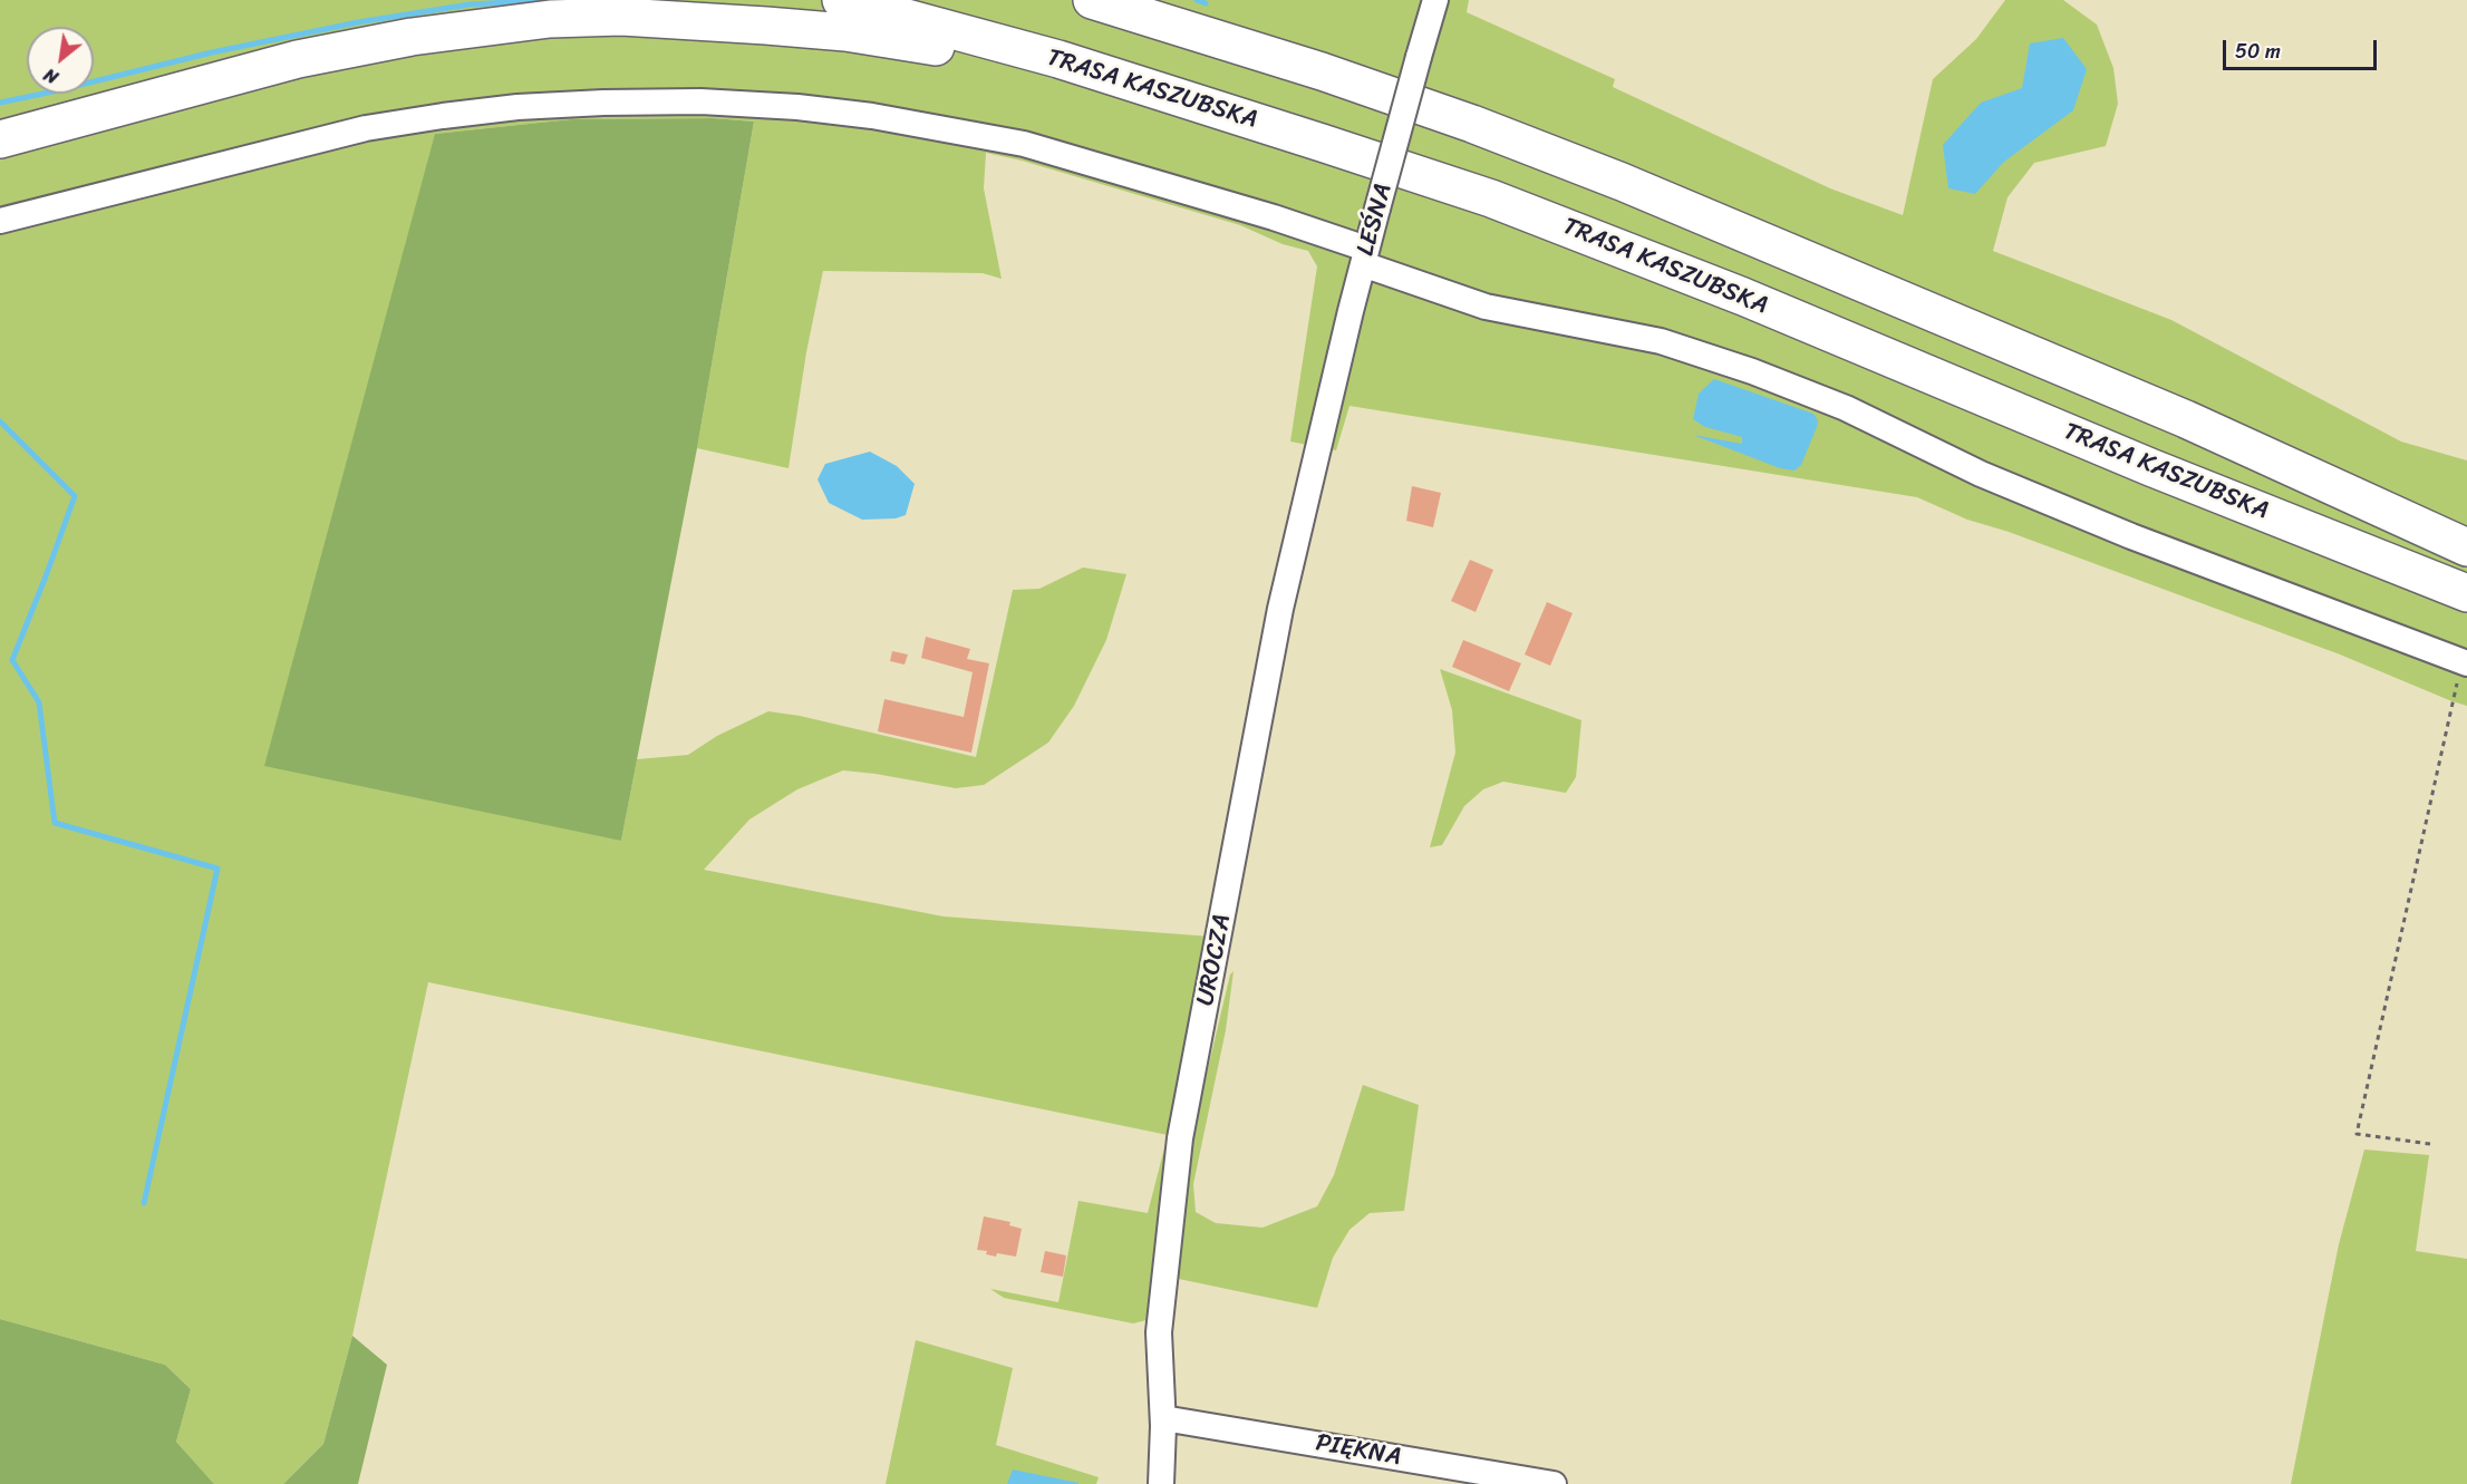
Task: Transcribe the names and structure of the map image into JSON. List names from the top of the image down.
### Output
{
  "streets": {
    "highway": ["TRASA KASZUBSKA"],
    "street": ["LEŚNA", "UROCZA", "PIĘKNA"]
  },
  "crossings": [
    ["LEŚNA", "UROCZA"],
    ["UROCZA", "PIĘKNA"]
  ],
  "scale_bar": "50 m",
  "north": "bottom left"
}
